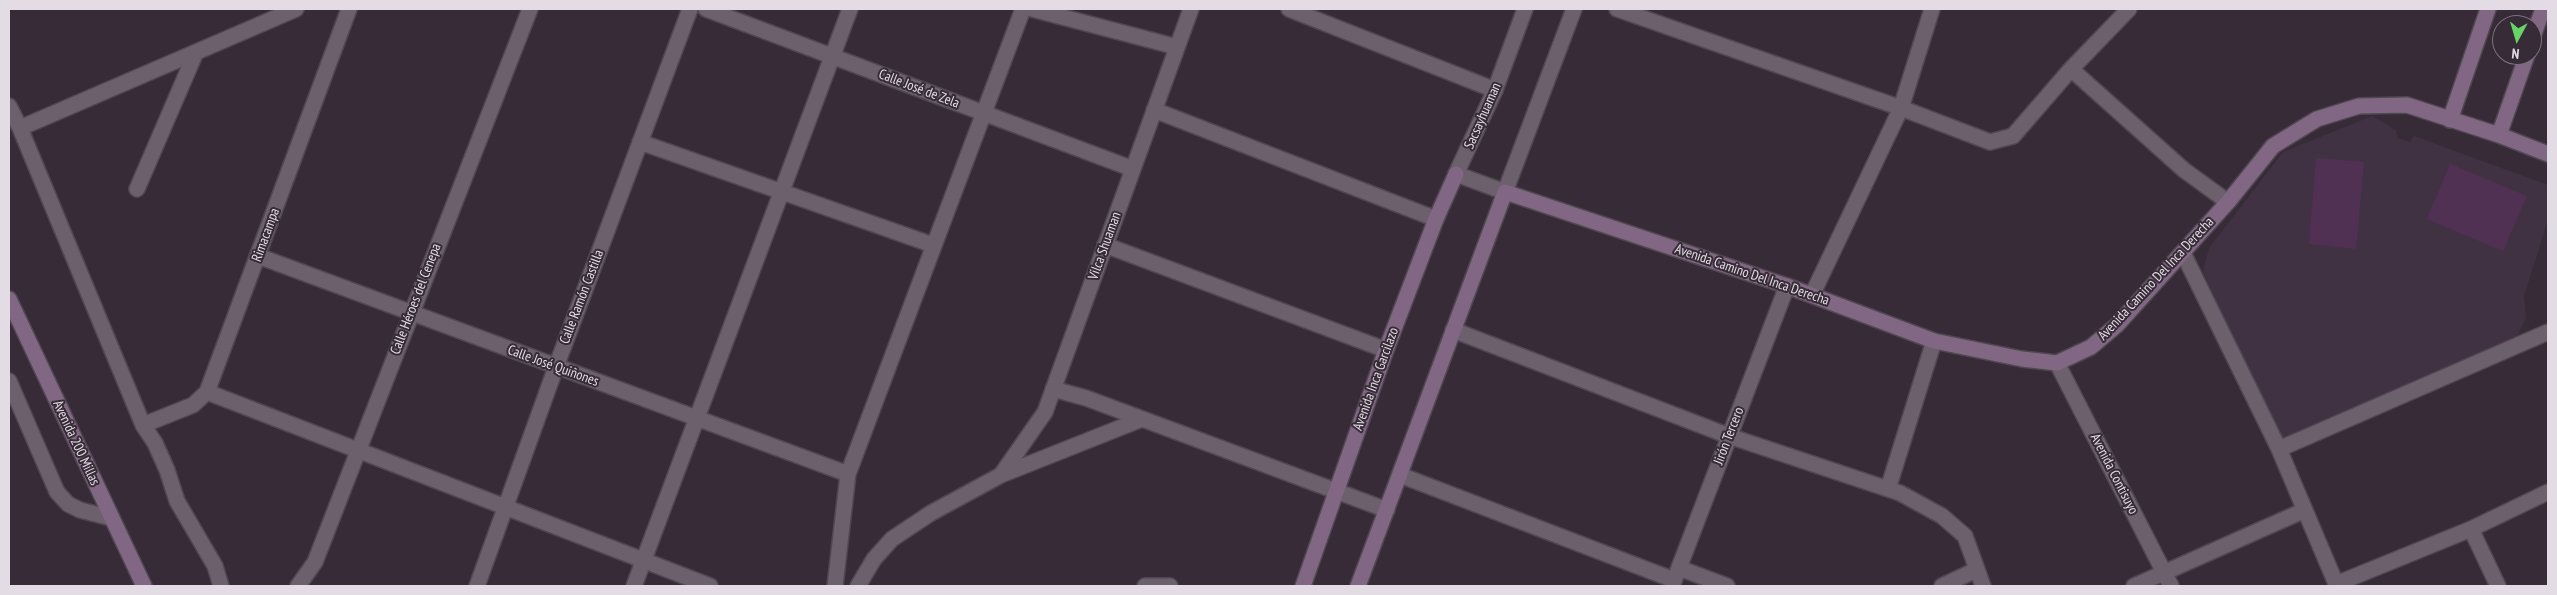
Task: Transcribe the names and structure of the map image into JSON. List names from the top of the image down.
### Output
{
  "streets": {
    "main road": ["Avenida Camino Del Inca Derecha", "Avenida Inca Garcilazo", "Avenida 200 Millas"],
    "street": [
      "Calle José de Zela",
      "Sacsayhuaman",
      "Rimacampa",
      "Vilca Shuaman",
      "Calle Ramón Castilla",
      "Calle Héroes del Cenepa",
      "Calle José Quiñones",
      "Jirón Tercero",
      "Avenida Contisuyo"
    ]
  },
  "crossings": [
    ["Calle José de Zela", "Vilca Shuaman"],
    ["Sacsayhuaman", "Avenida Inca Garcilazo"],
    ["Rimacampa", "Calle José Quiñones"],
    ["Avenida Camino Del Inca Derecha", "Jirón Tercero"],
    ["Avenida Camino Del Inca Derecha", "Avenida Contisuyo"],
    ["Calle Ramón Castilla", "Calle José Quiñones"],
    ["Calle Héroes del Cenepa", "Calle José Quiñones"]
  ],
  "north": "bottom"
}
